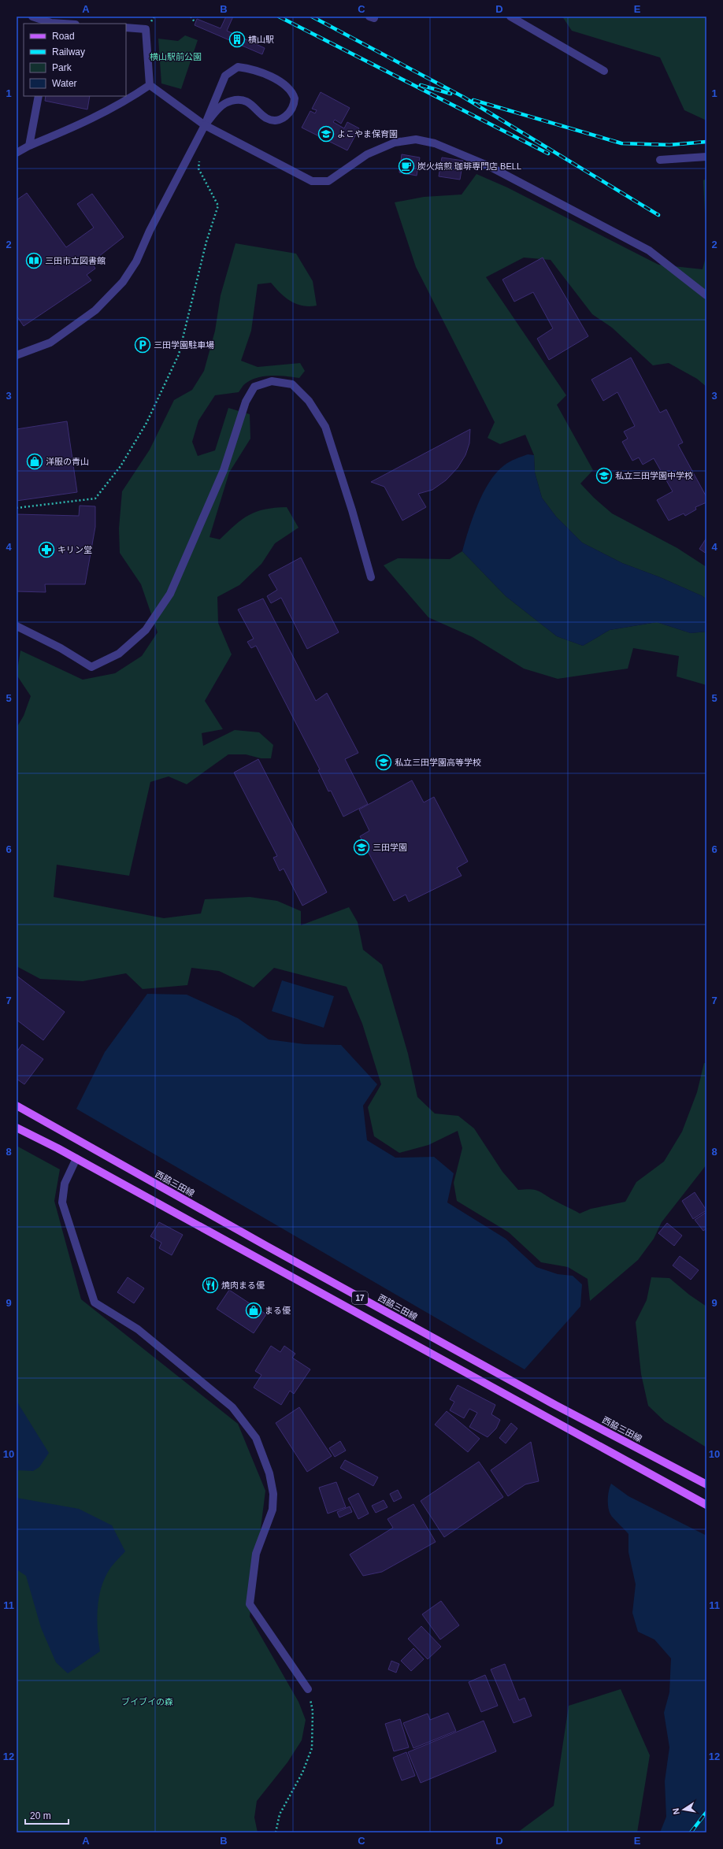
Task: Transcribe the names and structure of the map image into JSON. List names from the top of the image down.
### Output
{
  "streets": {
    "main road": ["西脇三田線", "17"]
  },
  "parks": ["横山駅前公園", "ブイブイの森"],
  "places": {
    "building": ["横山駅"],
    "school or university": [
      "よこやま保育園",
      "私立三田学園中学校",
      "私立三田学園高等学校",
      "三田学園"
    ],
    "cafe": ["炭火焙煎 珈琲専門店 BELL"],
    "library": ["三田市立図書館"],
    "parking": ["三田学園駐車場"],
    "shop": ["洋服の青山", "まる優"],
    "pharmacy": ["キリン堂"],
    "restaurant": ["焼肉まる優"]
  },
  "legend": [
    "Road",
    "Railway",
    "Park",
    "Water"
  ],
  "scale_bar": "20 m",
  "north": "left",
  "grid": {
    "columns": [
      "A",
      "B",
      "C",
      "D",
      "E"
    ],
    "rows": [
      "1",
      "2",
      "3",
      "4",
      "5",
      "6",
      "7",
      "8",
      "9",
      "10",
      "11",
      "12"
    ]
  }
}
